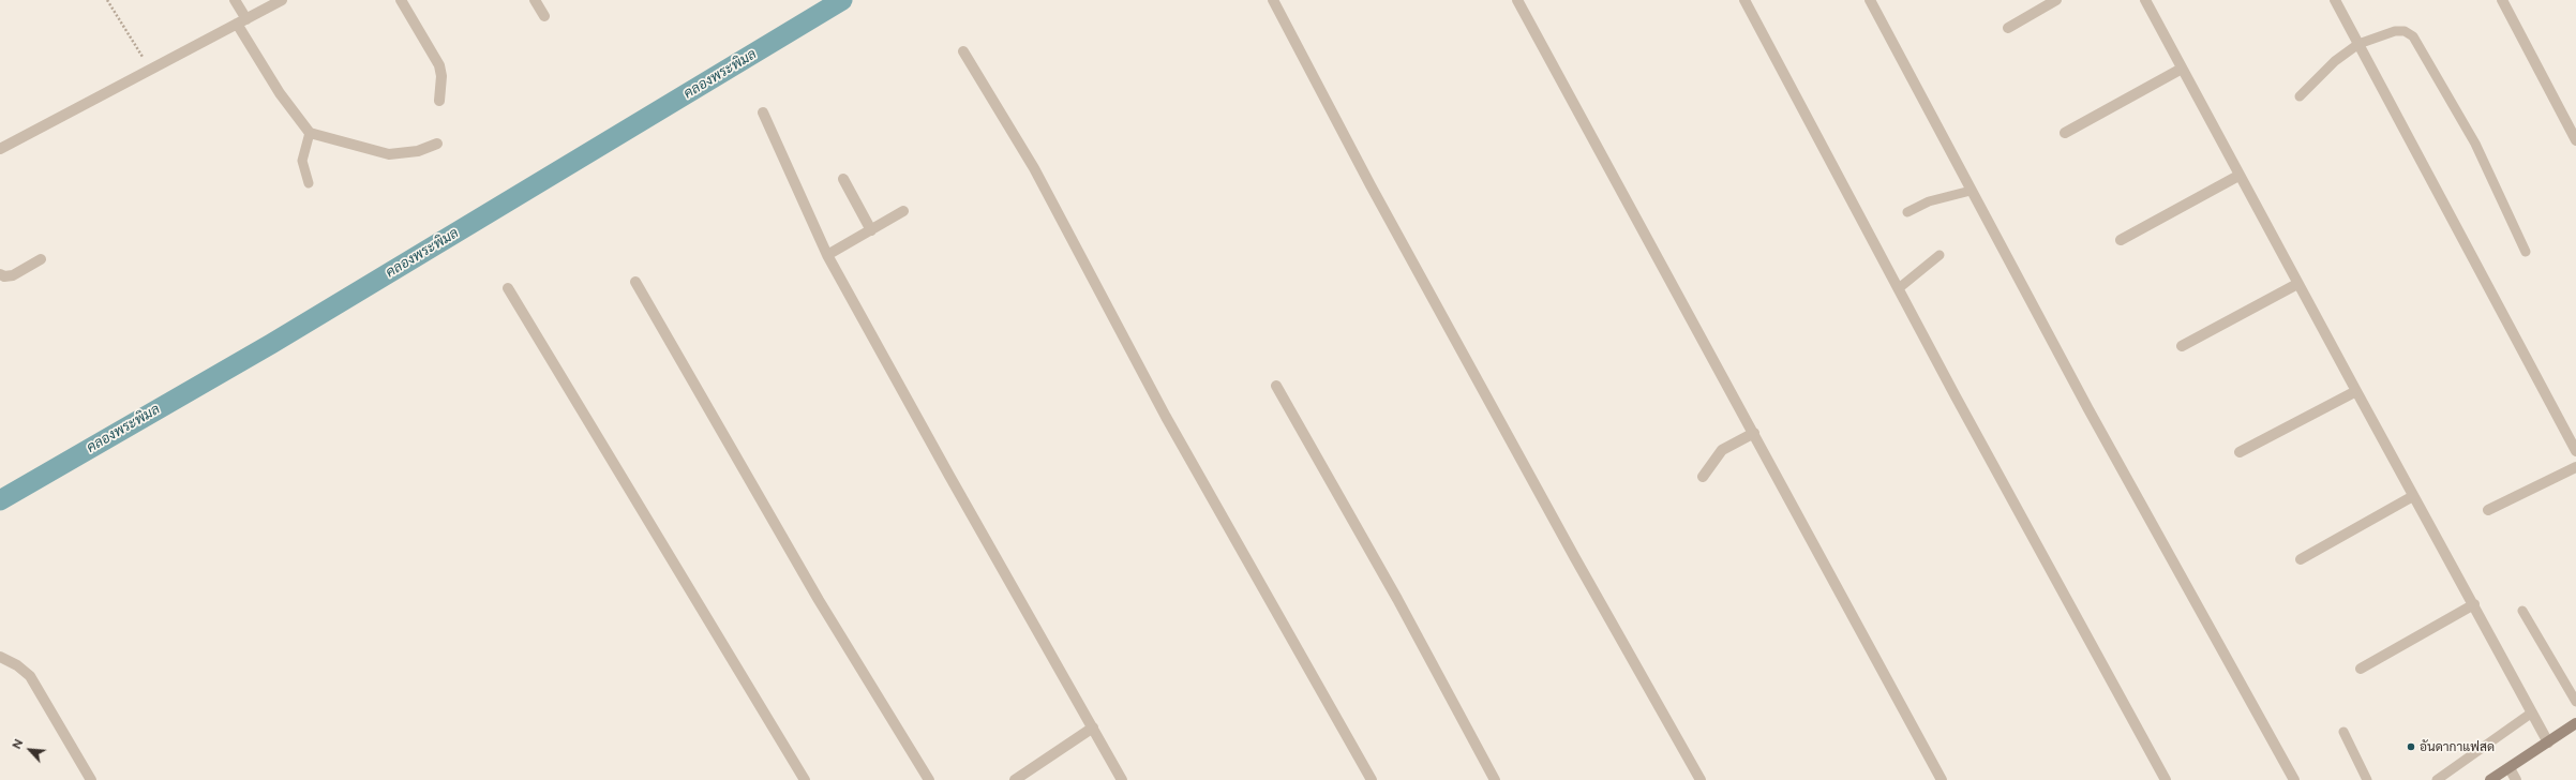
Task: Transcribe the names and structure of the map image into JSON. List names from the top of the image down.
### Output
{
  "water": ["คลองพระพิมล"],
  "places": ["อันดากาแฟสด"],
  "north": "top left"
}
